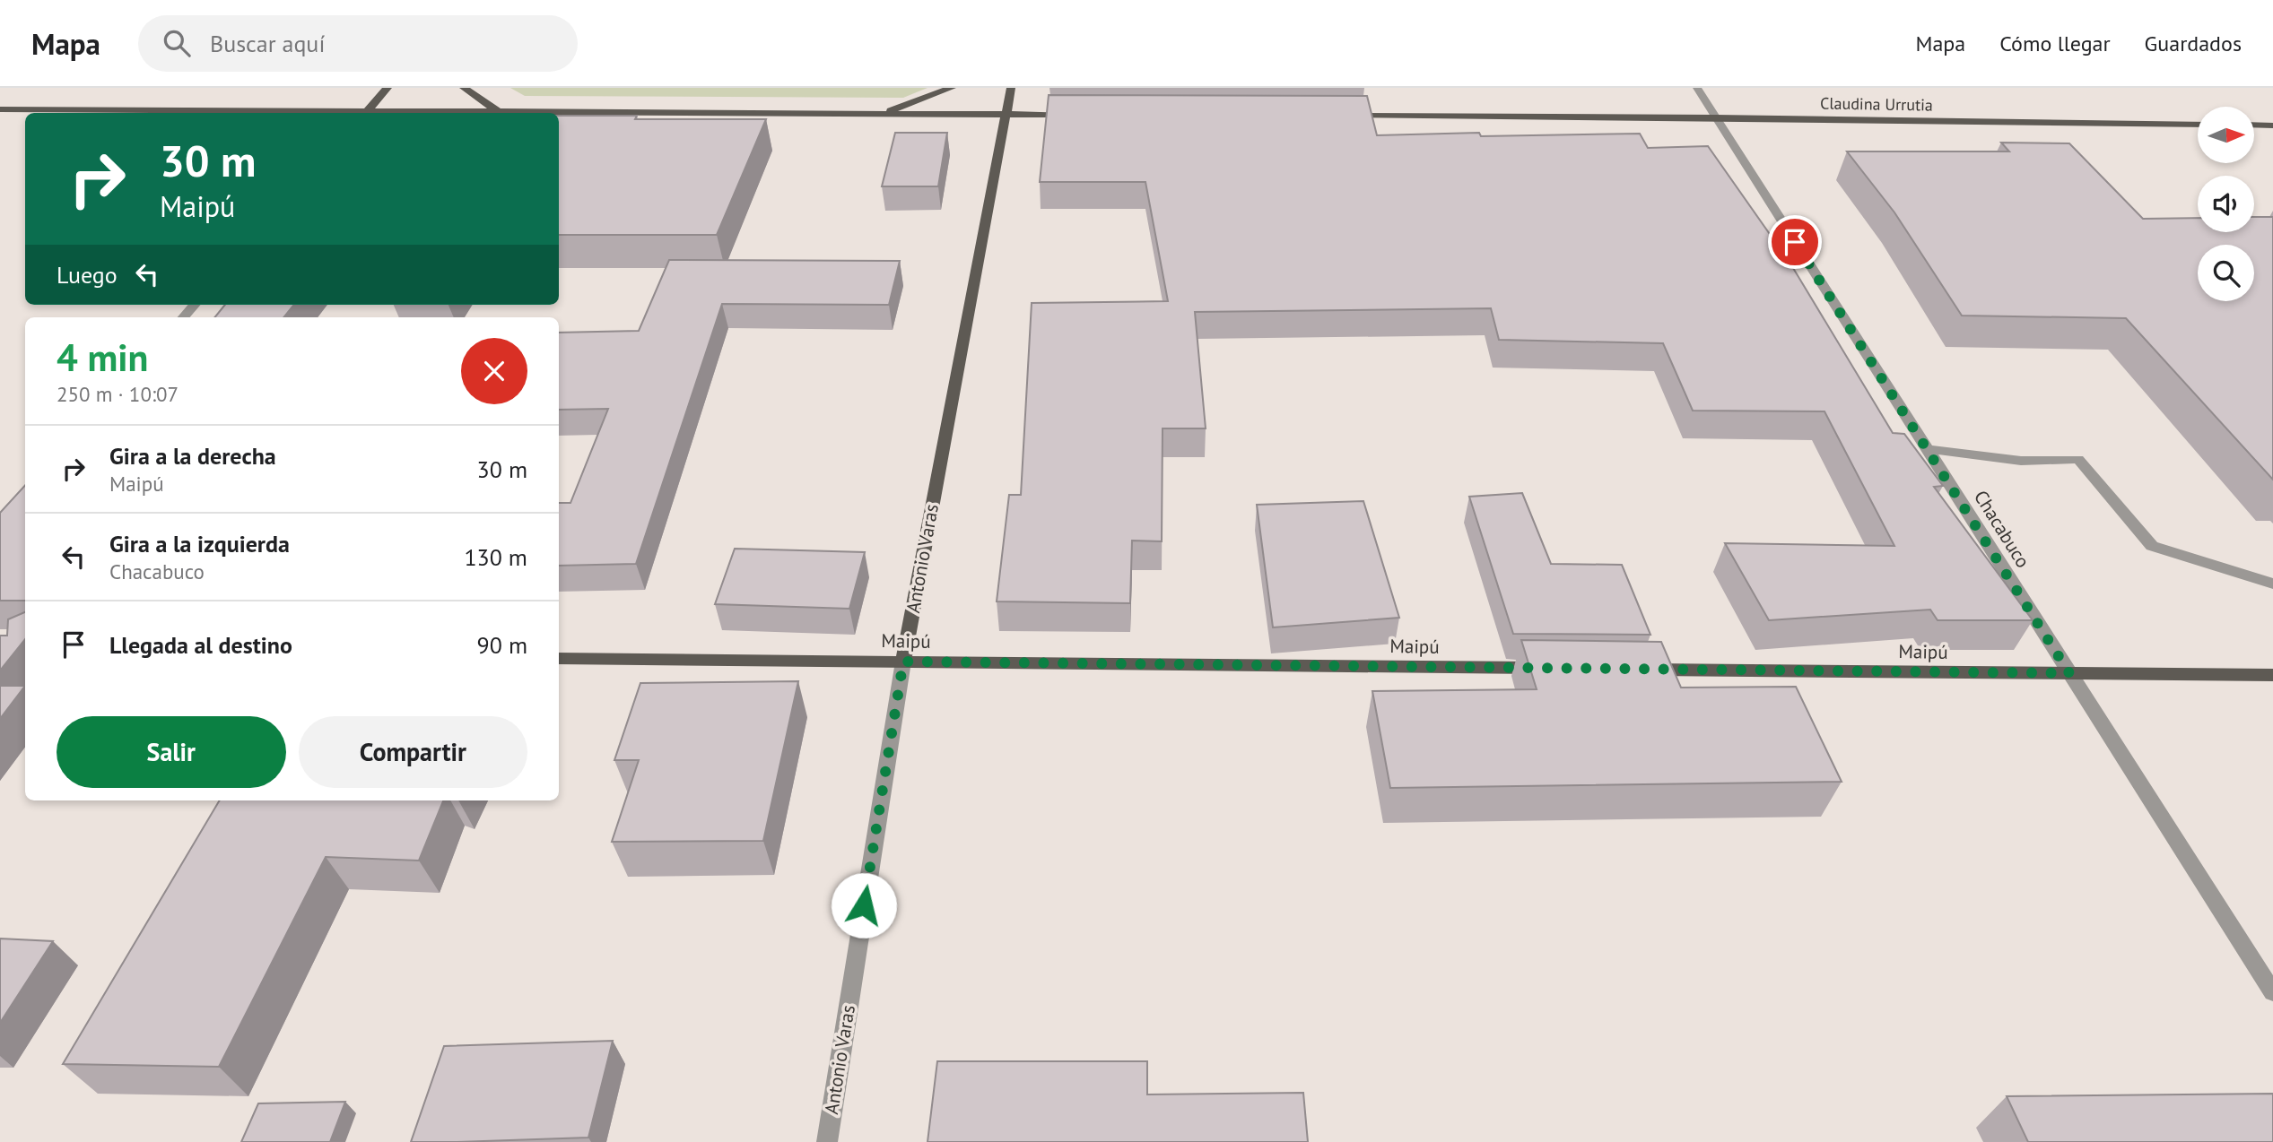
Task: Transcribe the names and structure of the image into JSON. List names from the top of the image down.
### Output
{
  "streets": {
    "main road": ["Claudina Urrutia", "Antonio Varas", "Maipú"],
    "street": ["Chacabuco"]
  },
  "crossings": [
    ["Claudina Urrutia", "Chacabuco"],
    ["Chacabuco", "Maipú"],
    ["Antonio Varas", "Maipú"]
  ],
  "north": "right",
  "page": {
    "header": "Mapa",
    "search": "Buscar aquí",
    "nav": ["Mapa", "Cómo llegar", "Guardados"],
    "turn": ["30 m", "Maipú"],
    "then": "Luego",
    "heading": ["4 min", "250 m · 10:07"],
    "list": [
      {
        "name": "Gira a la derecha",
        "note": "Maipú",
        "value": "30 m"
      },
      {
        "name": "Gira a la izquierda",
        "note": "Chacabuco",
        "value": "130 m"
      },
      {
        "name": "Llegada al destino",
        "value": "90 m"
      }
    ],
    "buttons": ["Salir", "Compartir"]
  }
}
